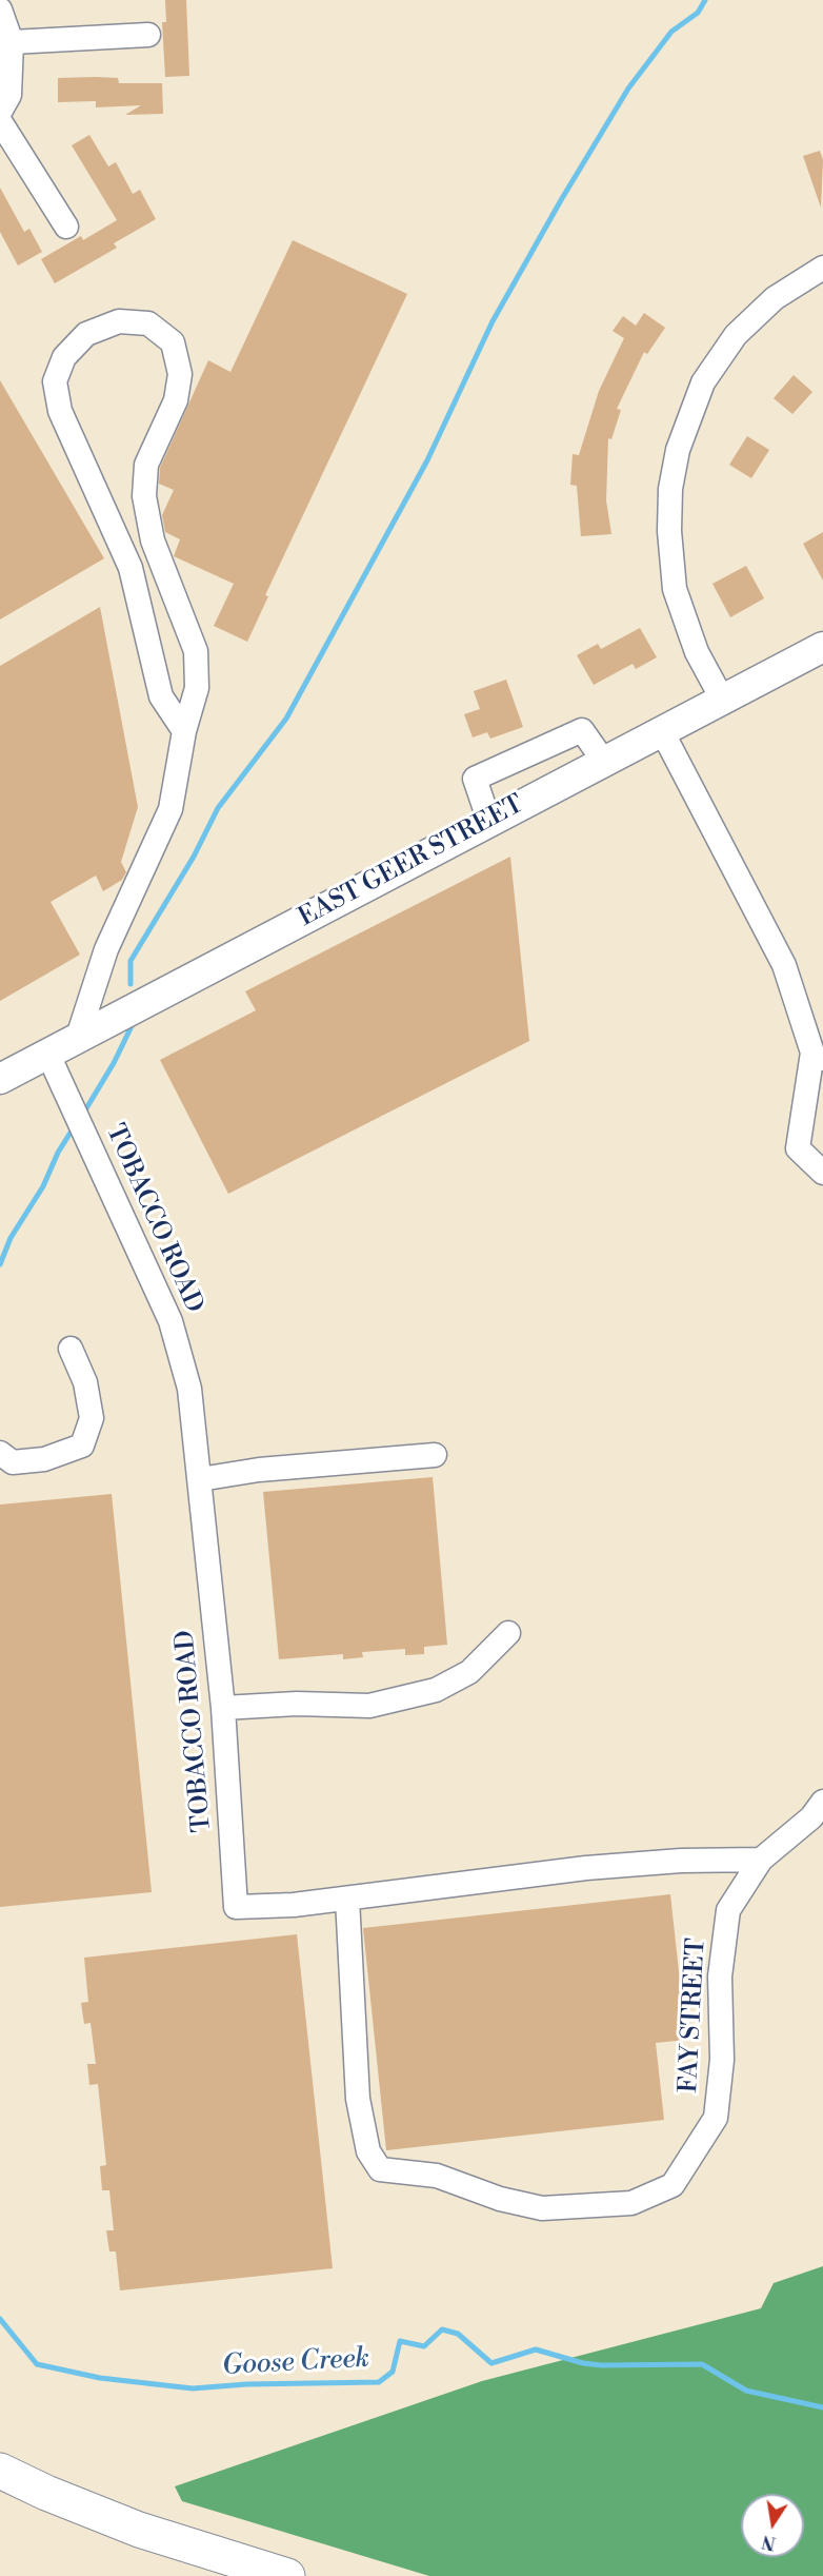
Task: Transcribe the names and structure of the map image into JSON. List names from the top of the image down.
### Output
{
  "streets": {
    "main road": ["EAST GEER STREET"],
    "street": ["TOBACCO ROAD", "FAY STREET"]
  },
  "crossings": [
    ["EAST GEER STREET", "TOBACCO ROAD"],
    ["TOBACCO ROAD", "FAY STREET"]
  ],
  "water": ["Goose Creek"],
  "north": "bottom"
}
